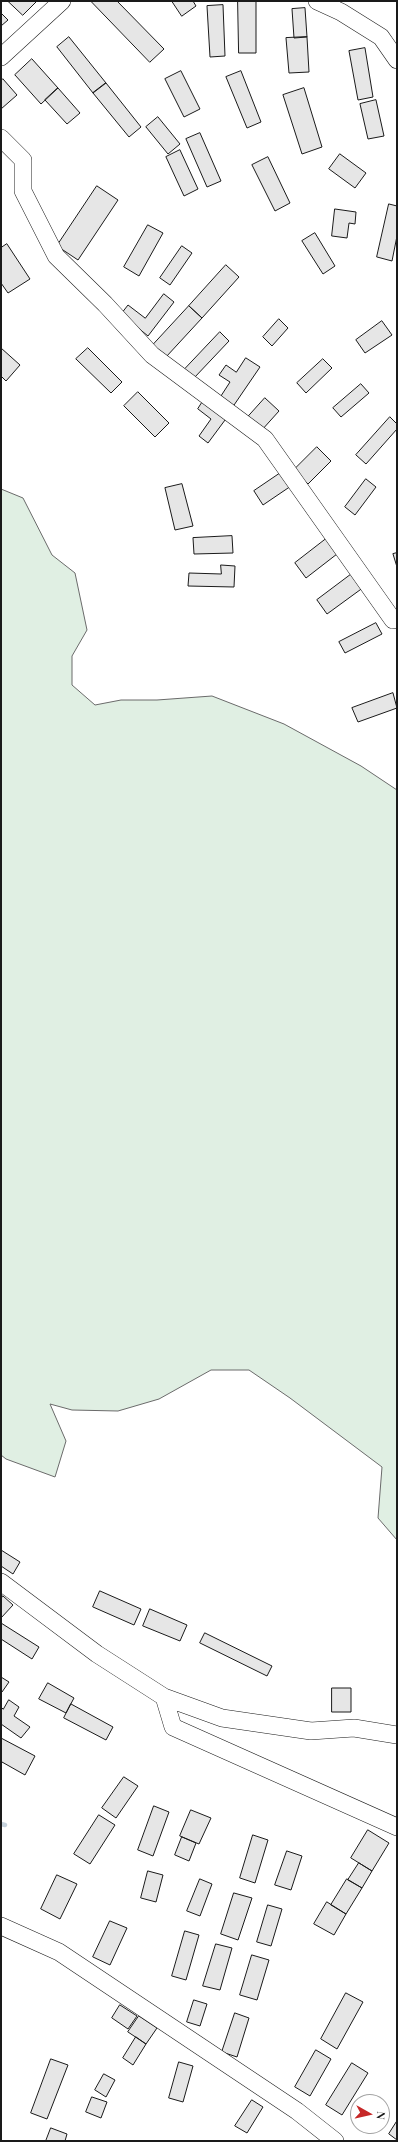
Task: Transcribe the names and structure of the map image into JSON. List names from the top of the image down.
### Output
{
  "north": "right"
}
